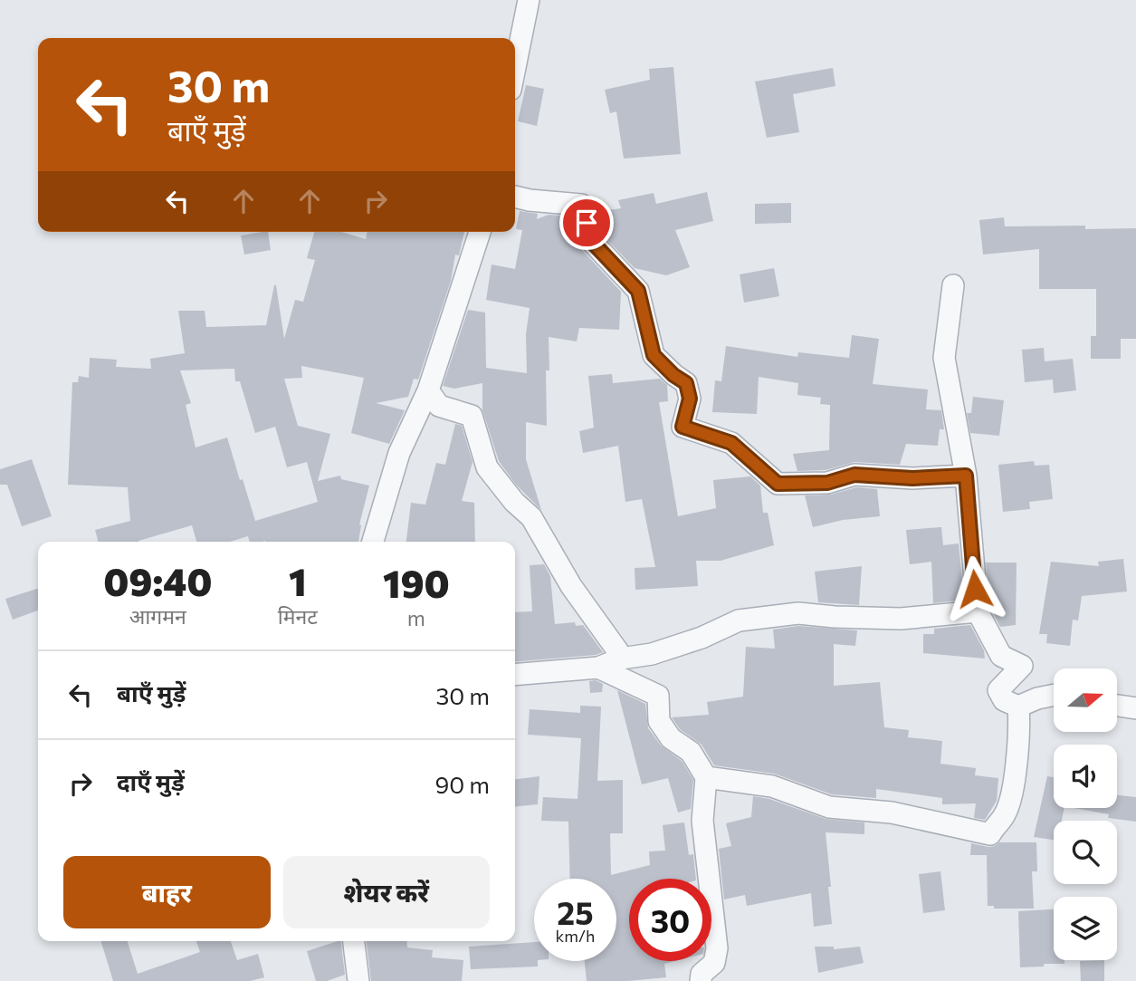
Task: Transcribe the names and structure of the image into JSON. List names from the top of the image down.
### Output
{
  "north": "right",
  "page": {
    "turn": ["30 m", "बाएँ मुड़ें"],
    "eta": [
      "09:40",
      "आगमन",
      "1",
      "मिनट",
      "190",
      "m"
    ],
    "list": [
      {
        "name": "बाएँ मुड़ें",
        "value": "30 m"
      },
      {
        "name": "दाएँ मुड़ें",
        "value": "90 m"
      }
    ],
    "buttons": ["बाहर", "शेयर करें"],
    "speed": "25 km/h",
    "limit": "30"
  }
}
